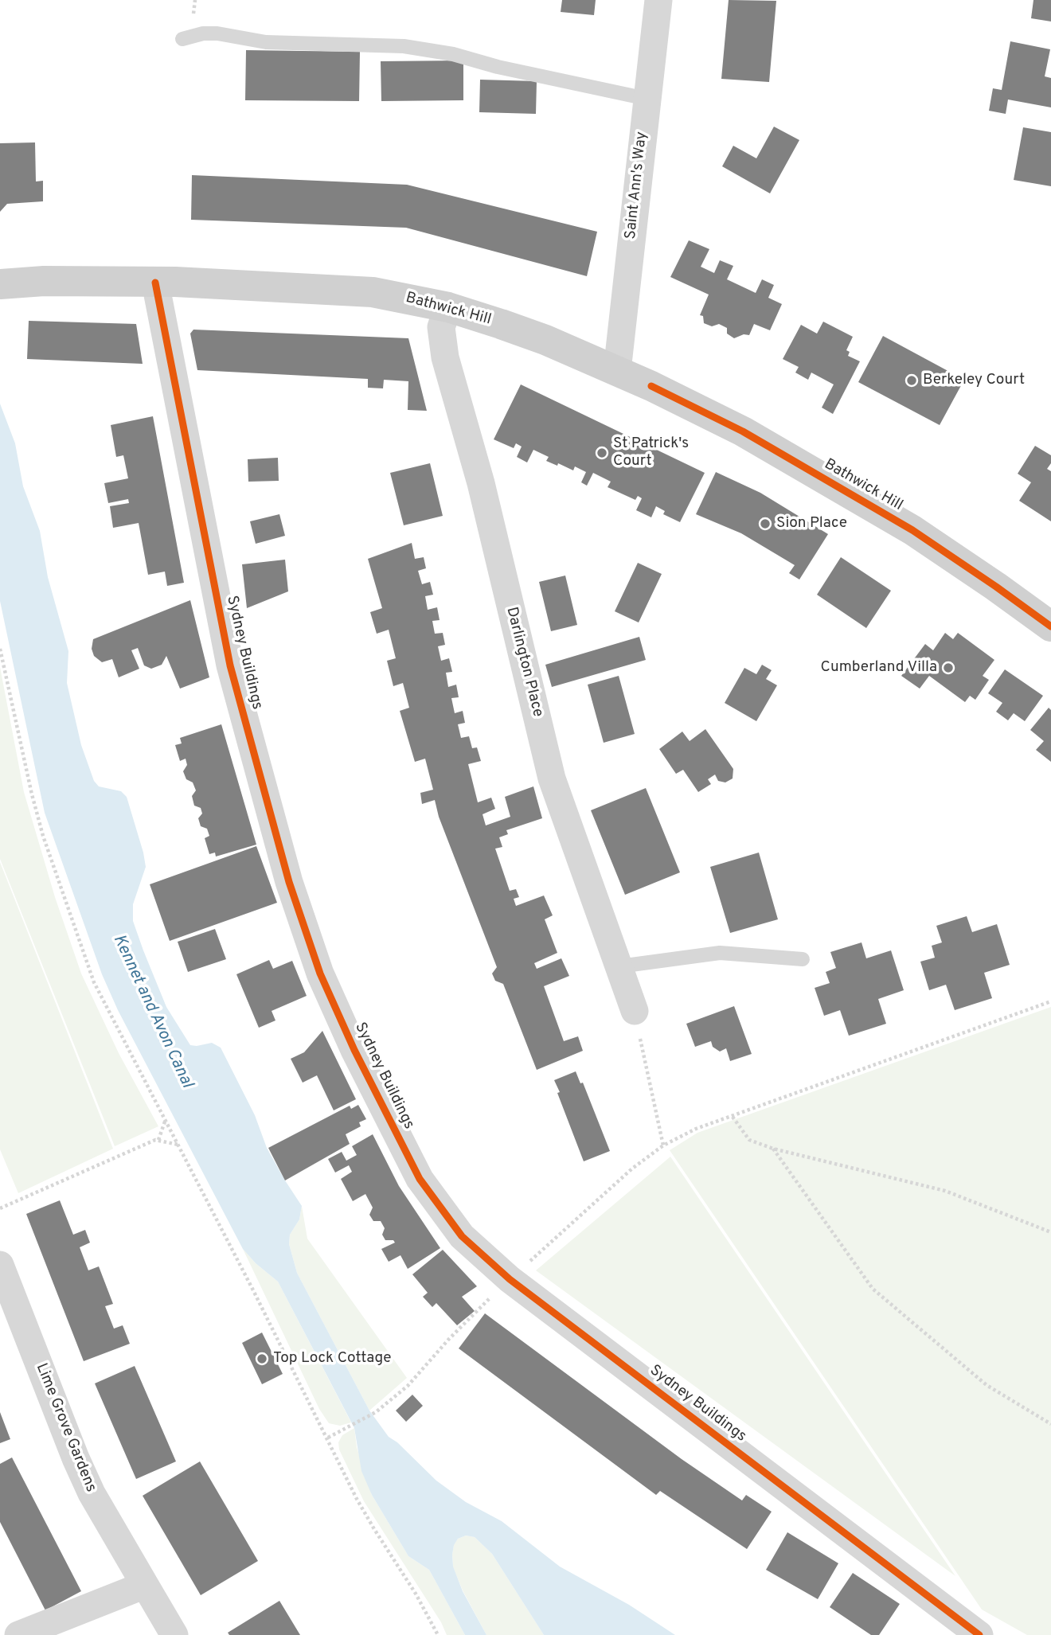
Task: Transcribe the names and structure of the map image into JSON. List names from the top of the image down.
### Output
{
  "streets": {
    "street": [
      "Saint Ann's Way",
      "Bathwick Hill",
      "Sydney Buildings",
      "Darlington Place",
      "Lime Grove Gardens"
    ]
  },
  "crossings": [
    ["Saint Ann's Way", "Bathwick Hill"],
    ["Bathwick Hill", "Sydney Buildings"],
    ["Bathwick Hill", "Darlington Place"]
  ],
  "water": ["Kennet and Avon Canal"],
  "places": [
    "Berkeley Court",
    "St Patrick's Court",
    "Sion Place",
    "Cumberland Villa",
    "Top Lock Cottage"
  ]
}
